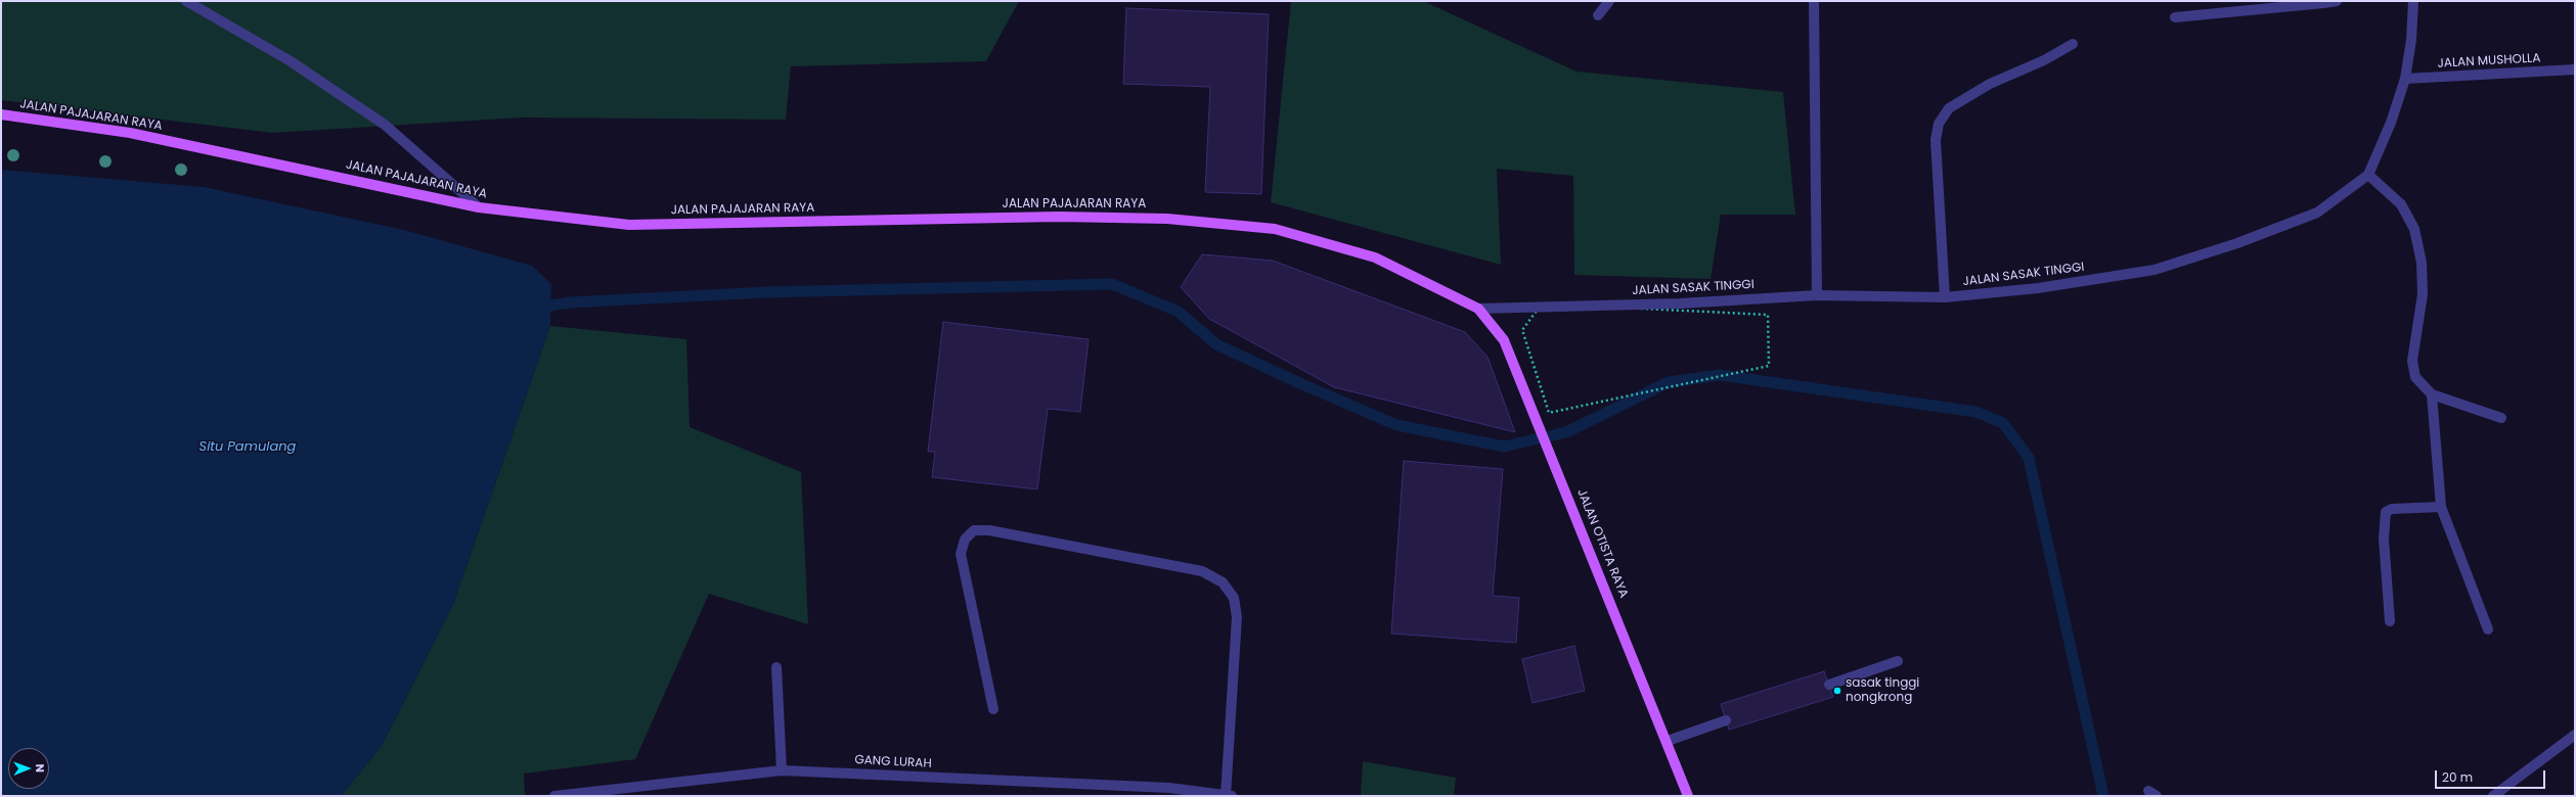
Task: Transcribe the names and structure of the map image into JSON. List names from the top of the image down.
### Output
{
  "streets": {
    "main road": ["JALAN PAJAJARAN RAYA", "JALAN OTISTA RAYA"],
    "street": ["JALAN MUSHOLLA", "JALAN SASAK TINGGI", "GANG LURAH"]
  },
  "crossings": [
    ["JALAN PAJAJARAN RAYA", "JALAN SASAK TINGGI"],
    ["JALAN PAJAJARAN RAYA", "JALAN OTISTA RAYA"],
    ["JALAN SASAK TINGGI", "JALAN OTISTA RAYA"]
  ],
  "water": ["Situ Pamulang"],
  "places": ["sasak tinggi nongkrong"],
  "scale_bar": "20 m",
  "north": "right"
}
